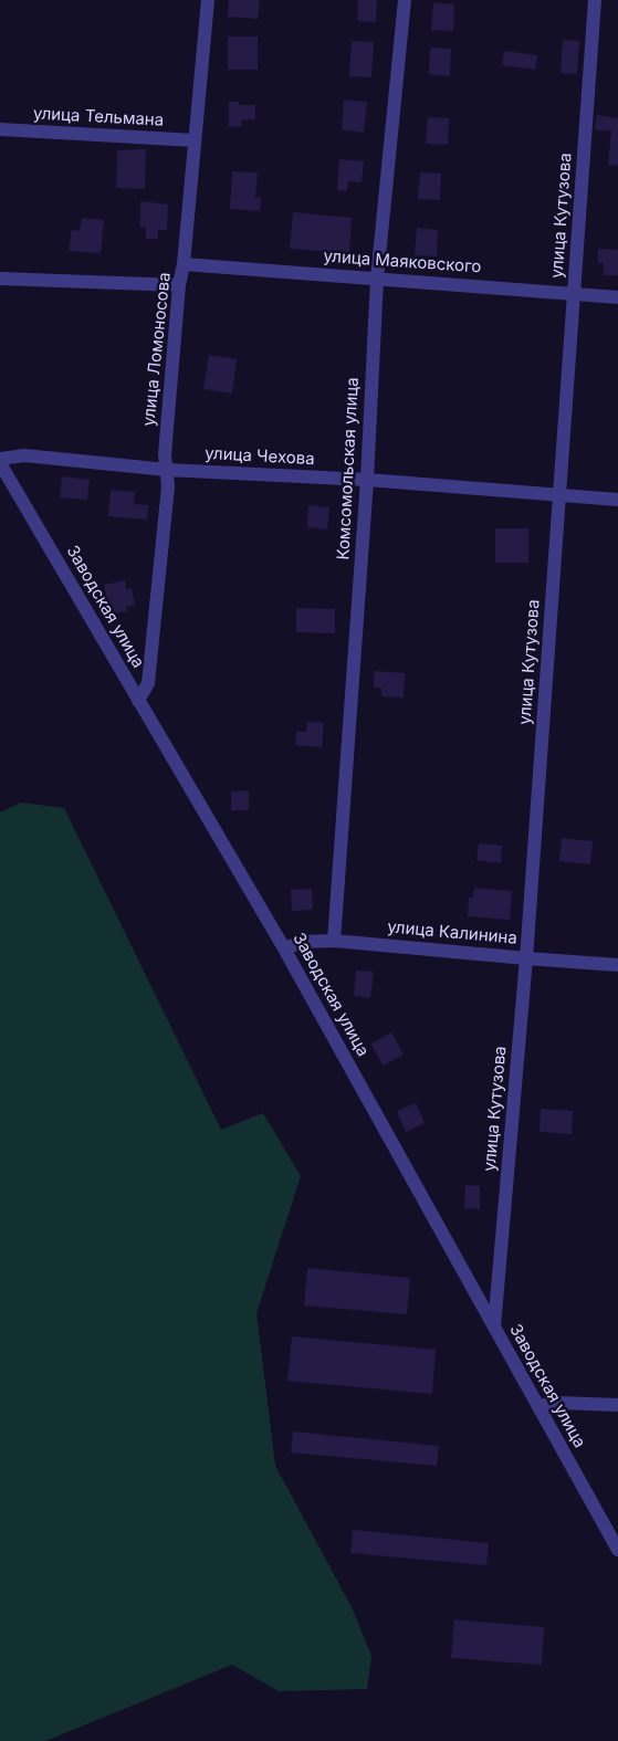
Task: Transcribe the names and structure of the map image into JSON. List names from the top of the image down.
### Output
{
  "streets": {
    "street": [
      "улица Тельмана",
      "улица Кутузова",
      "улица Маяковского",
      "улица Ломоносова",
      "улица Чехова",
      "Комсомольская улица",
      "Заводская улица",
      "улица Калинина"
    ]
  },
  "crossings": [
    ["улица Тельмана", "улица Ломоносова"],
    ["улица Кутузова", "улица Маяковского"],
    ["улица Кутузова", "улица Чехова"],
    ["улица Кутузова", "Заводская улица"],
    ["улица Кутузова", "улица Калинина"],
    ["улица Маяковского", "улица Ломоносова"],
    ["улица Маяковского", "Комсомольская улица"],
    ["улица Ломоносова", "улица Чехова"],
    ["улица Ломоносова", "Заводская улица"],
    ["улица Чехова", "Комсомольская улица"],
    ["Комсомольская улица", "улица Калинина"],
    ["Заводская улица", "улица Калинина"]
  ]
}
